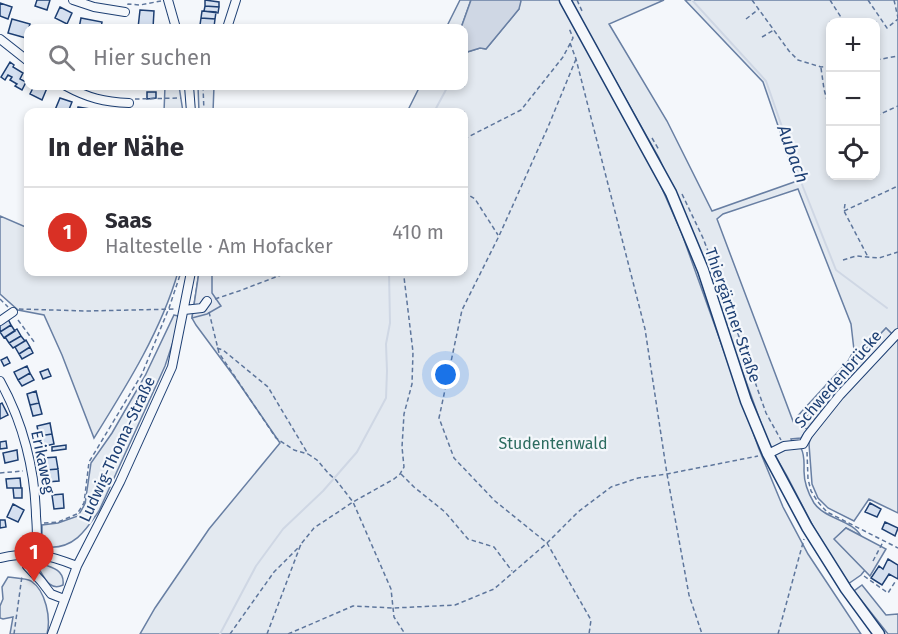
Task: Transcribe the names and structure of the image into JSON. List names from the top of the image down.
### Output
{
  "streets": {
    "main road": ["Thiergärtner Straße"],
    "street": ["Schwedenbrücke", "Ludwig-Thoma-Straße", "Erikaweg"]
  },
  "crossings": [
    ["Thiergärtner Straße", "Schwedenbrücke"]
  ],
  "water": ["Aubach"],
  "parks": ["Studentenwald"],
  "page": {
    "map_buttons": ["+", "−"],
    "search": "Hier suchen",
    "heading": "In der Nähe",
    "list": [
      {
        "mark": "1",
        "name": "Saas",
        "note": "Haltestelle · Am Hofacker",
        "value": "410 m"
      }
    ],
    "pins": "1"
  }
}
